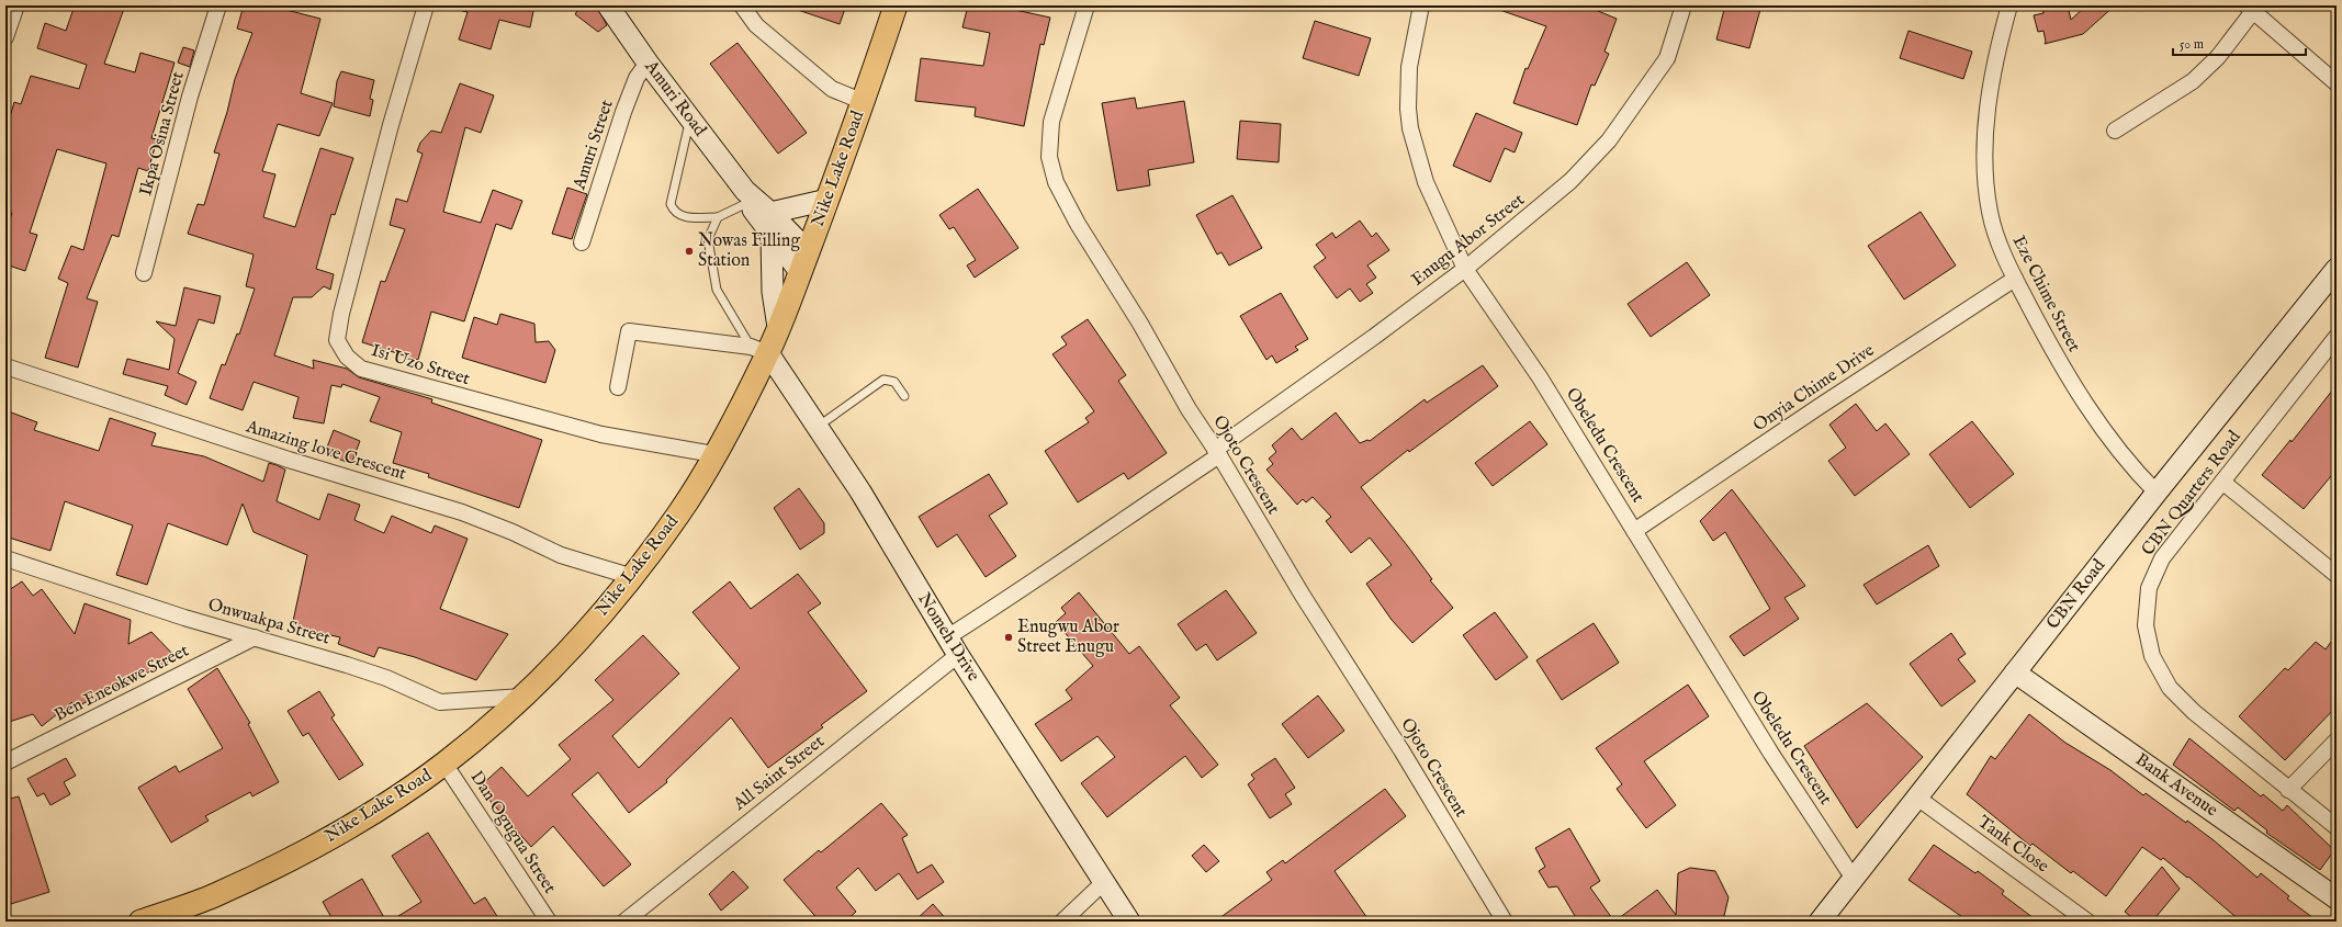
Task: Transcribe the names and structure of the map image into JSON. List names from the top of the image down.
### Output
{
  "streets": {
    "main road": [
      "Amuri Road",
      "Nike Lake Road",
      "CBN Road",
      "Nomeh Drive",
      "Bank Avenue"
    ],
    "street": [
      "Ikpa Osina Street",
      "Amuri Street",
      "Enugu Abor Street",
      "Eze Chime Street",
      "Isi Uzo Street",
      "Onyia Chime Drive",
      "Obeledu Crescent",
      "Amazing love Crescent",
      "Ojoto Crescent",
      "CBN Quarters Road",
      "Onwuakpa Street",
      "Ben Eneokwe Street",
      "All Saint Street",
      "Dan Ogugua Street",
      "Tank Close"
    ]
  },
  "crossings": [
    ["Amuri Road", "Amuri Street"],
    ["Amuri Road", "Nike Lake Road"],
    ["Nike Lake Road", "Isi Uzo Street"],
    ["Nike Lake Road", "Amazing love Crescent"],
    ["Nike Lake Road", "Onwuakpa Street"],
    ["Nike Lake Road", "Nomeh Drive"],
    ["Nike Lake Road", "Dan Ogugua Street"],
    ["Enugu Abor Street", "Obeledu Crescent"],
    ["Enugu Abor Street", "Ojoto Crescent"],
    ["Enugu Abor Street", "Nomeh Drive"],
    ["Enugu Abor Street", "All Saint Street"],
    ["Eze Chime Street", "Onyia Chime Drive"],
    ["Eze Chime Street", "CBN Road"],
    ["Onyia Chime Drive", "Obeledu Crescent"],
    ["Obeledu Crescent", "CBN Road"],
    ["CBN Road", "Bank Avenue"],
    ["CBN Road", "Tank Close"],
    ["Onwuakpa Street", "Ben Eneokwe Street"],
    ["Nomeh Drive", "All Saint Street"]
  ],
  "places": ["Nowas Filling Station", "Enugwu Abor Street Enugu"],
  "scale_bar": "50 m"
}
